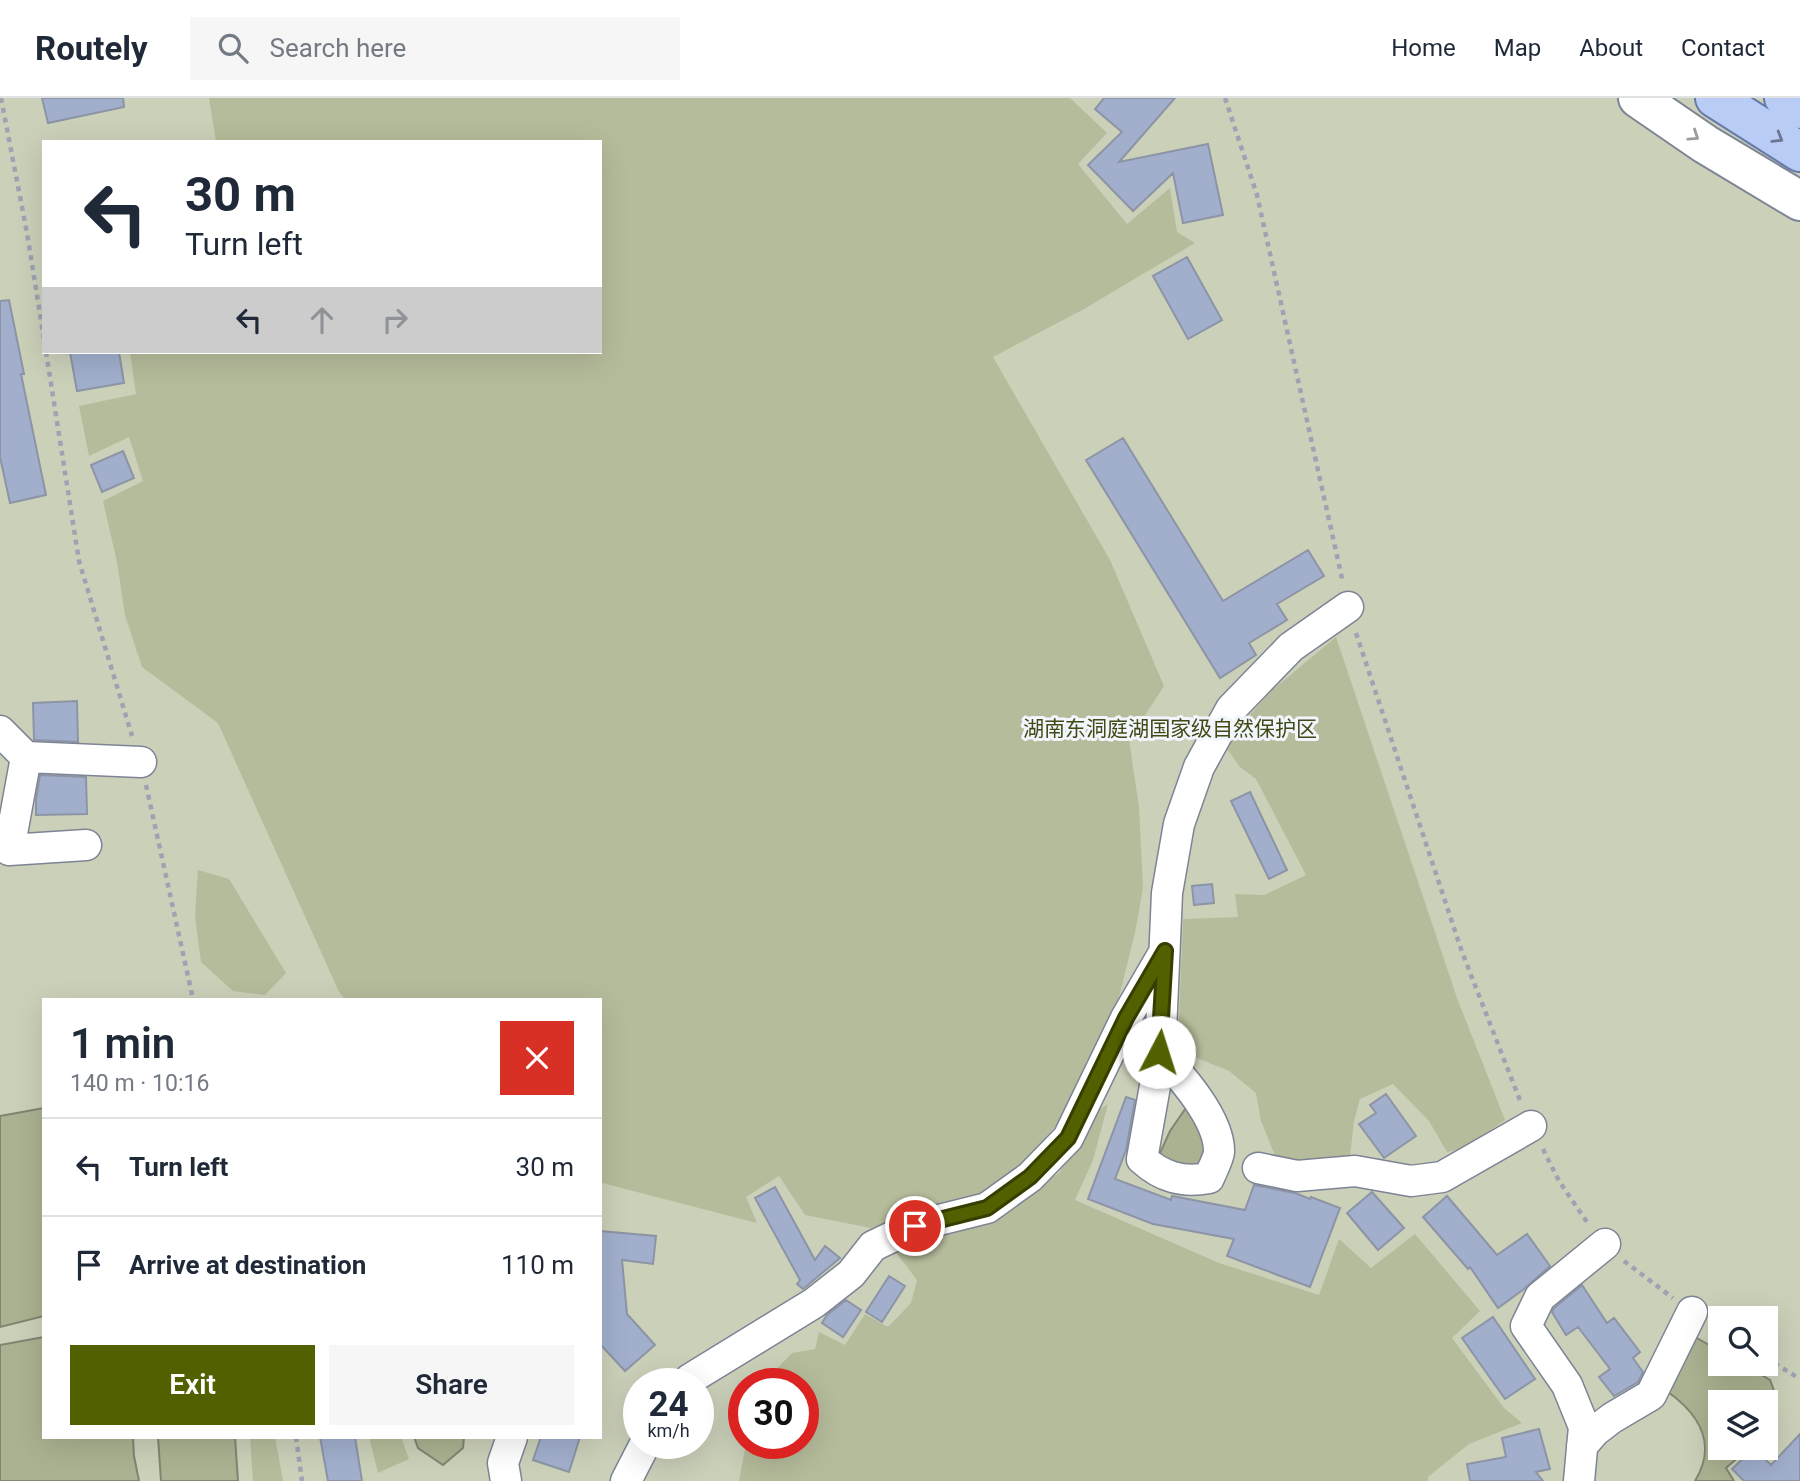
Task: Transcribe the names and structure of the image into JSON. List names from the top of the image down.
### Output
{
  "parks": ["湖南东洞庭湖国家级自然保护区"],
  "page": {
    "header": "Routely",
    "search": "Search here",
    "nav": [
      "Home",
      "Map",
      "About",
      "Contact"
    ],
    "turn": ["30 m", "Turn left"],
    "heading": ["1 min", "140 m · 10:16"],
    "list": [
      {
        "name": "Turn left",
        "value": "30 m"
      },
      {
        "name": "Arrive at destination",
        "value": "110 m"
      }
    ],
    "buttons": ["Exit", "Share"],
    "speed": "24 km/h",
    "limit": "30"
  }
}
